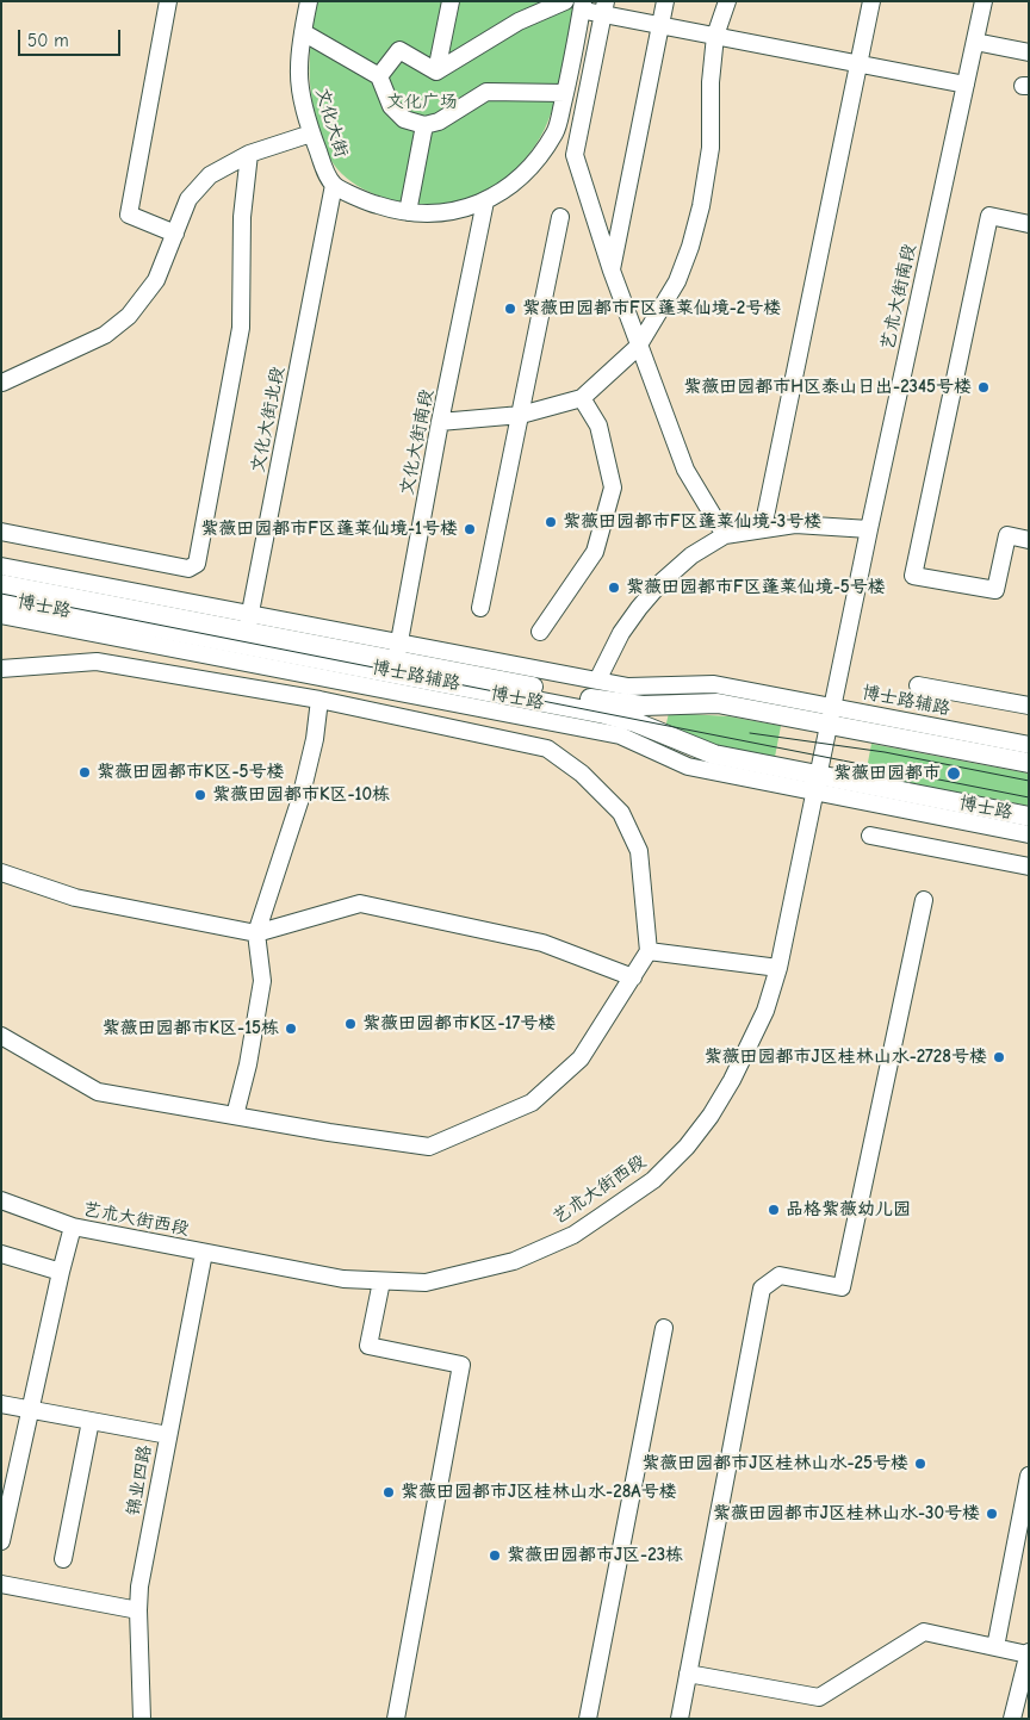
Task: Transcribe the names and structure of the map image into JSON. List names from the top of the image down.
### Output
{
  "streets": {
    "main road": ["博士路"],
    "street": [
      "文化大街",
      "艺术大街南段",
      "文化大街北段",
      "文化大街南段",
      "博士路辅路",
      "艺术大街西段",
      "锦业四路"
    ]
  },
  "crossings": [
    ["文化大街", "文化大街北段"],
    ["文化大街", "文化大街南段"],
    ["艺术大街南段", "博士路"],
    ["艺术大街南段", "博士路辅路"],
    ["艺术大街南段", "艺术大街西段"],
    ["文化大街北段", "博士路"],
    ["文化大街北段", "博士路辅路"],
    ["文化大街南段", "博士路"],
    ["文化大街南段", "博士路辅路"],
    ["博士路", "博士路辅路"],
    ["博士路", "艺术大街西段"],
    ["艺术大街西段", "锦业四路"]
  ],
  "parks": ["文化广场"],
  "places": [
    "紫薇田园都市F区蓬莱仙境-2号楼",
    "紫薇田园都市H区泰山日出-2345号楼",
    "紫薇田园都市F区蓬莱仙境-3号楼",
    "紫薇田园都市F区蓬莱仙境-1号楼",
    "紫薇田园都市F区蓬莱仙境-5号楼",
    "紫薇田园都市K区-5号楼",
    "紫薇田园都市",
    "紫薇田园都市K区-10栋",
    "紫薇田园都市K区-17号楼",
    "紫薇田园都市K区-15栋",
    "紫薇田园都市J区桂林山水-2728号楼",
    "品格紫薇幼儿园",
    "紫薇田园都市J区桂林山水-25号楼",
    "紫薇田园都市J区桂林山水-28A号楼",
    "紫薇田园都市J区桂林山水-30号楼",
    "紫薇田园都市J区-23栋"
  ],
  "scale_bar": "50 m"
}
